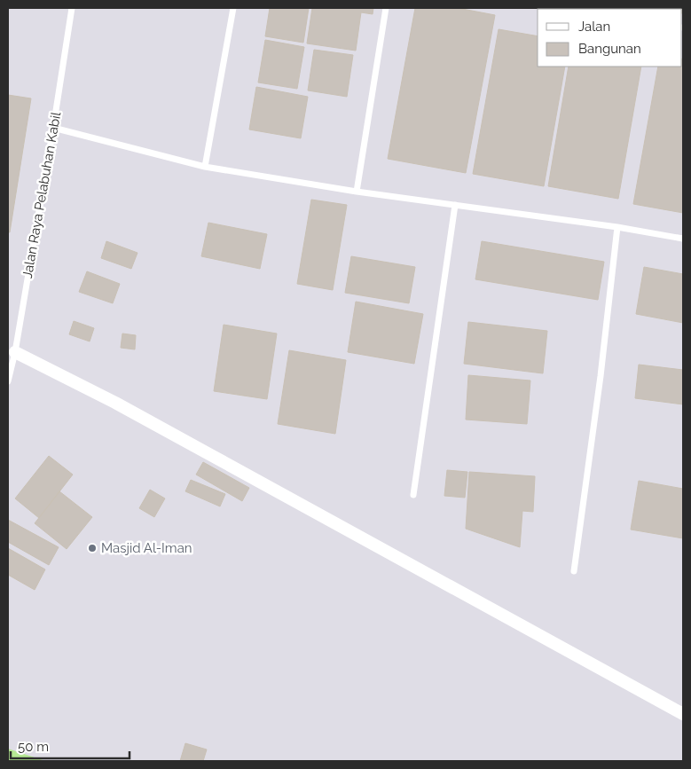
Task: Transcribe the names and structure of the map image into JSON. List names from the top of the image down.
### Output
{
  "streets": {
    "lane": ["Jalan Raya Pelabuhan Kabil"]
  },
  "places": ["Masjid Al-Iman"],
  "legend": ["Jalan", "Bangunan"],
  "scale_bar": "50 m"
}
